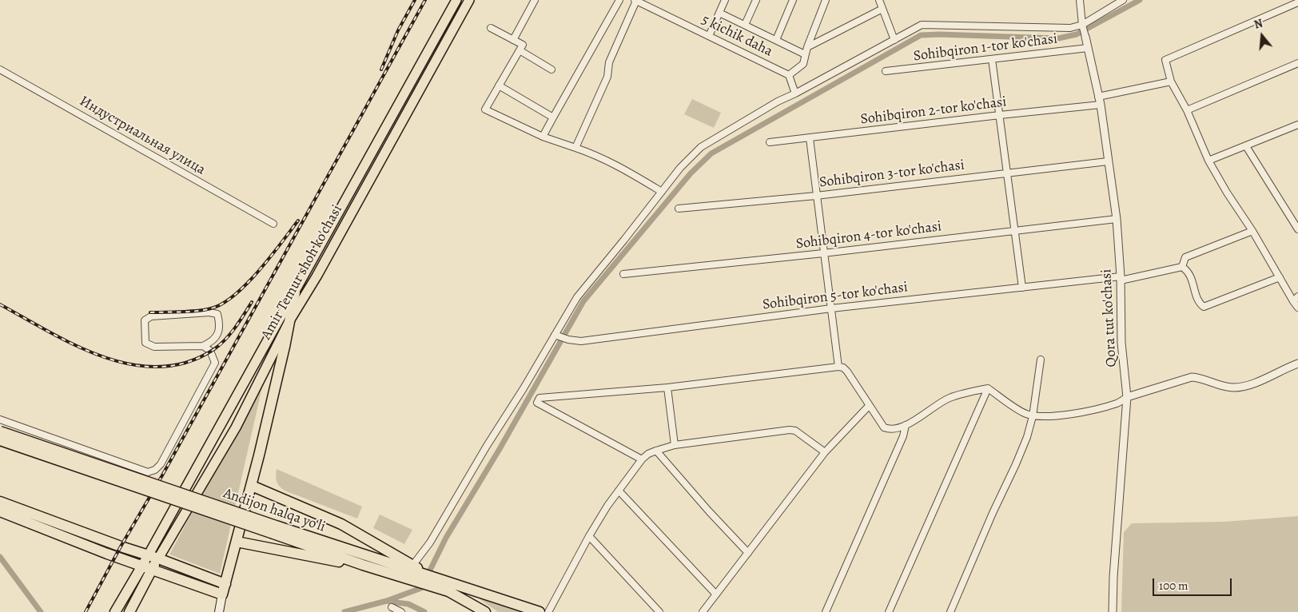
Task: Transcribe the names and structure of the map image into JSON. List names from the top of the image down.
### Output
{
  "streets": {
    "highway": ["Andijon halqa yo‘li"],
    "main road": ["Amir Temur shoh ko'chasi"],
    "street": [
      "5 kichik daha",
      "Sohibqiron 1-tor ko'chasi",
      "Sohibqiron 2-tor ko'chasi",
      "Индустриальная улица",
      "Sohibqiron 3-tor ko'chasi",
      "Sohibqiron 4-tor ko'chasi",
      "Sohibqiron 5-tor ko'chasi",
      "Qora tut ko'chasi"
    ]
  },
  "crossings": [
    ["Sohibqiron 1-tor ko'chasi", "Qora tut ko'chasi"],
    ["Sohibqiron 2-tor ko'chasi", "Qora tut ko'chasi"],
    ["Sohibqiron 3-tor ko'chasi", "Qora tut ko'chasi"],
    ["Sohibqiron 4-tor ko'chasi", "Qora tut ko'chasi"],
    ["Sohibqiron 5-tor ko'chasi", "Qora tut ko'chasi"]
  ],
  "scale_bar": "100 m",
  "north": "top"
}
